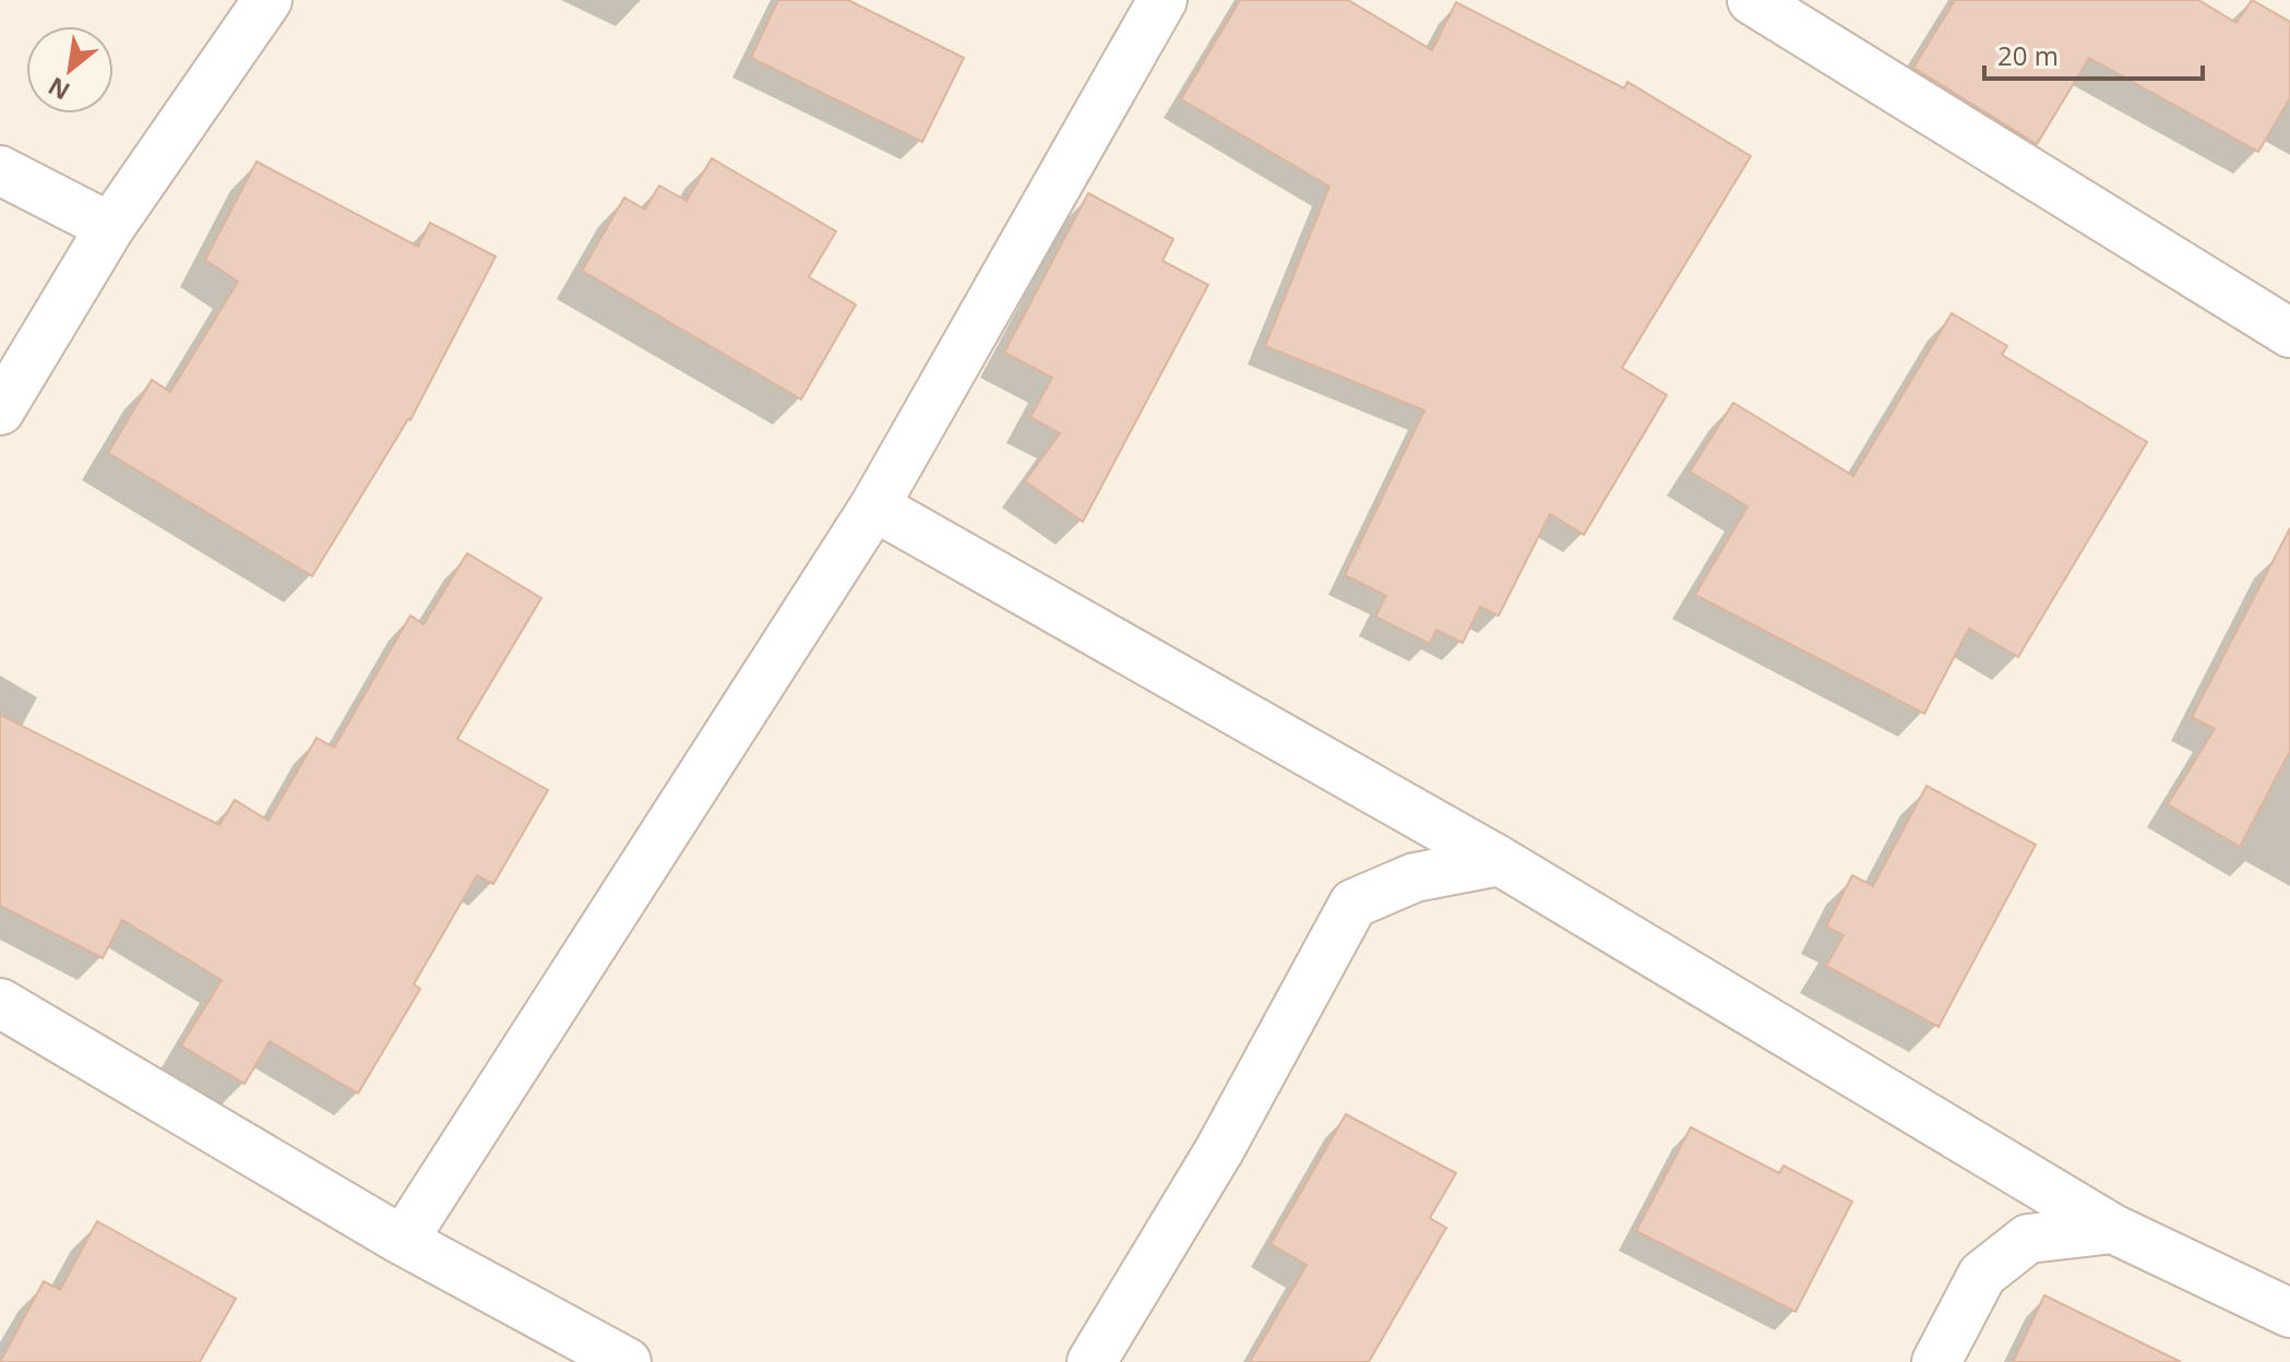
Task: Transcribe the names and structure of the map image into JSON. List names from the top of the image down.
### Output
{
  "scale_bar": "20 m",
  "north": "bottom left"
}
